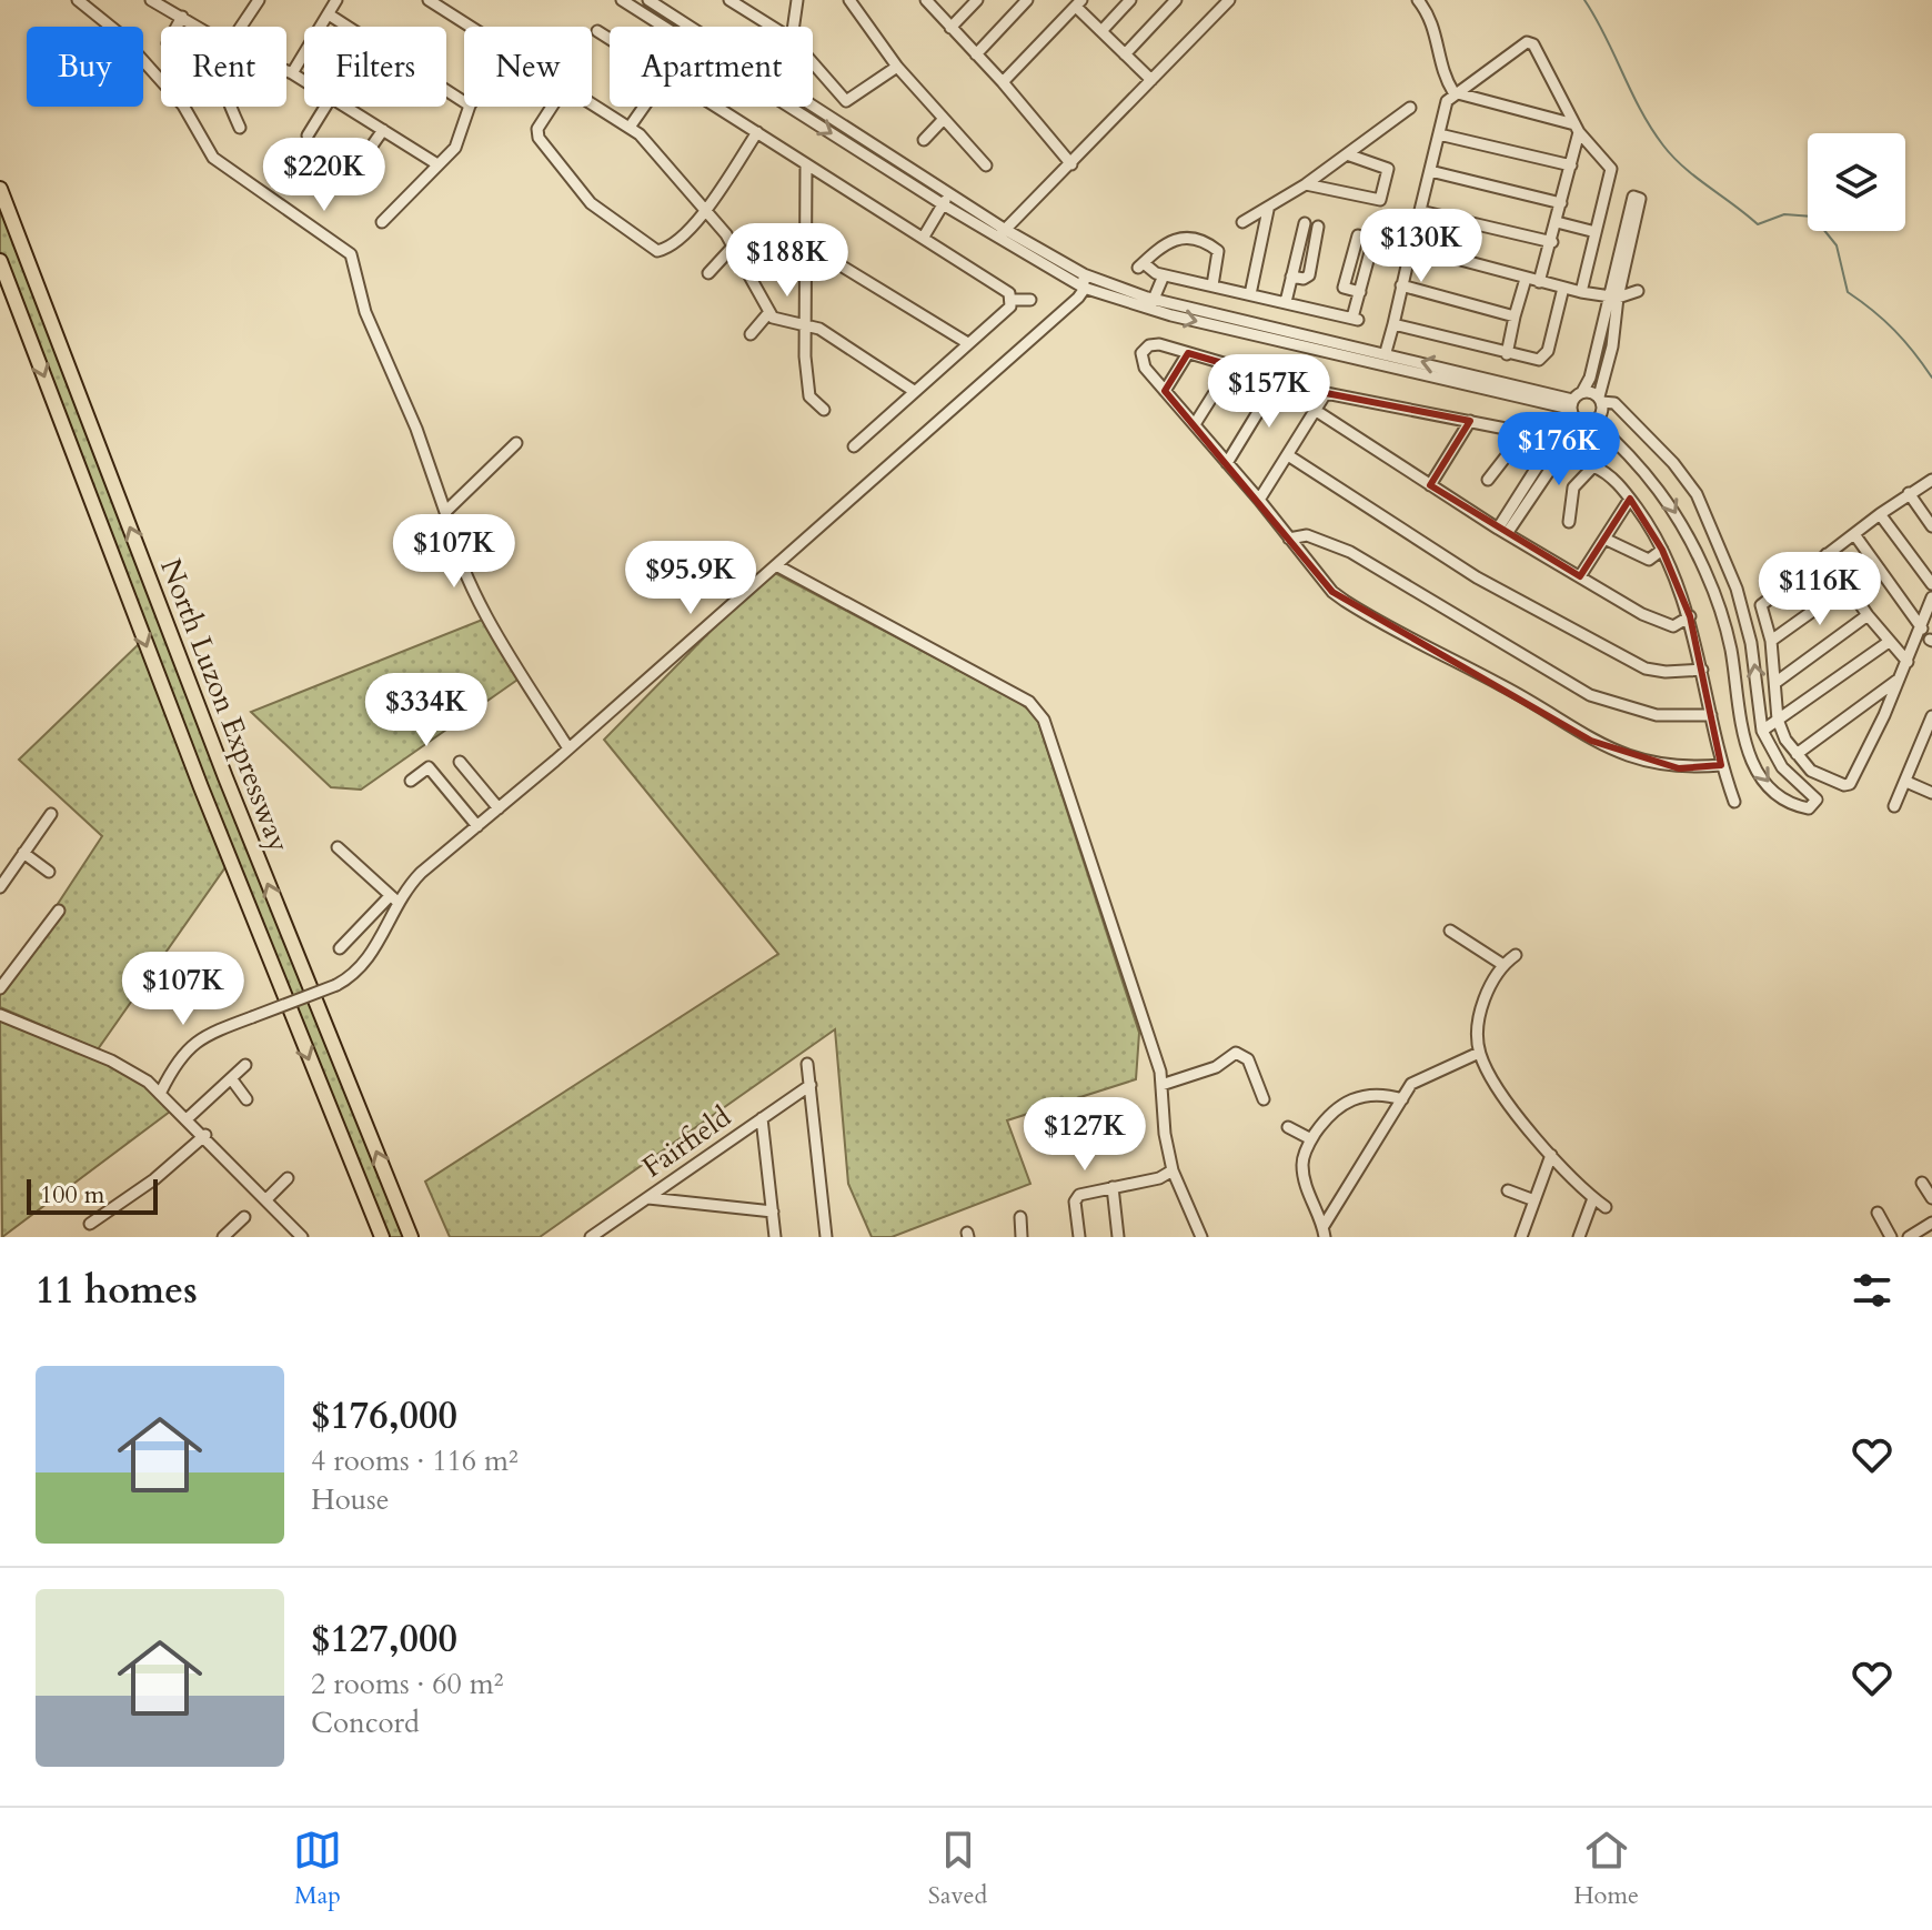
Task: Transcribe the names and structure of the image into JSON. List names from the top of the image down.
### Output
{
  "streets": {
    "highway": ["North Luzon Expressway"],
    "street": ["Fairfield"]
  },
  "scale_bar": "100 m",
  "page": {
    "chip": [
      "Buy",
      "Rent",
      "Filters",
      "New",
      "Apartment"
    ],
    "price": [
      "$220K",
      "$130K",
      "$188K",
      "$157K",
      "$176K",
      "$107K",
      "$95.9K",
      "$116K",
      "$334K",
      "$107K",
      "$127K"
    ],
    "scale": "100 m",
    "heading": "11 homes",
    "list": [
      {
        "name": "$176,000",
        "note": "4 rooms · 116 m² · House"
      },
      {
        "name": "$127,000",
        "note": "2 rooms · 60 m² · Concord"
      }
    ],
    "tabs": ["Map", "Saved", "Home"]
  }
}
